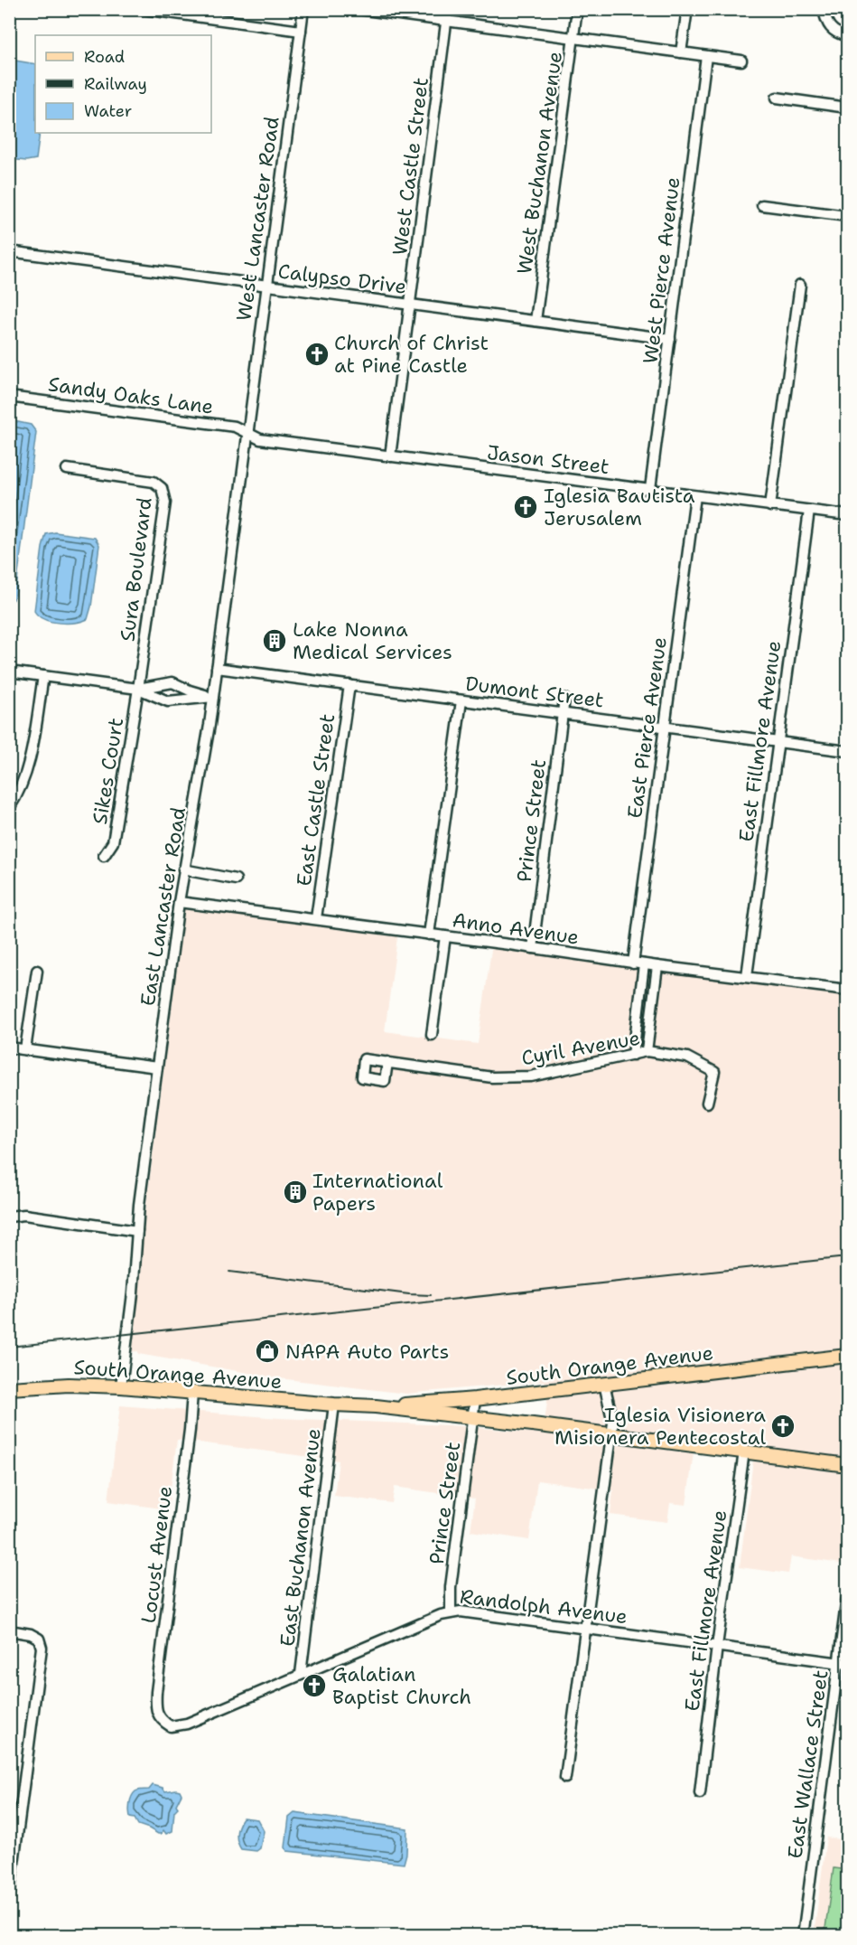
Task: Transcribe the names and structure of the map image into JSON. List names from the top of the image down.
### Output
{
  "streets": {
    "main road": ["South Orange Avenue"],
    "street": [
      "West Buchanon Avenue",
      "West Castle Street",
      "West Lancaster Road",
      "West Pierce Avenue",
      "Calypso Drive",
      "Sandy Oaks Lane",
      "Jason Street",
      "Sura Boulevard",
      "Dumont Street",
      "East Pierce Avenue",
      "East Fillmore Avenue",
      "Sikes Court",
      "East Castle Street",
      "Prince Street",
      "East Lancaster Road",
      "Anno Avenue",
      "Cyril Avenue",
      "East Buchanon Avenue",
      "Locust Avenue",
      "Randolph Avenue",
      "East Wallace Street"
    ]
  },
  "crossings": [
    ["West Buchanon Avenue", "Calypso Drive"],
    ["West Castle Street", "Calypso Drive"],
    ["West Castle Street", "Jason Street"],
    ["West Lancaster Road", "Calypso Drive"],
    ["West Lancaster Road", "Sandy Oaks Lane"],
    ["West Lancaster Road", "Jason Street"],
    ["West Lancaster Road", "East Lancaster Road"],
    ["West Pierce Avenue", "Calypso Drive"],
    ["West Pierce Avenue", "Jason Street"],
    ["Sandy Oaks Lane", "Jason Street"],
    ["Sandy Oaks Lane", "East Lancaster Road"],
    ["Jason Street", "East Pierce Avenue"],
    ["Jason Street", "East Fillmore Avenue"],
    ["Jason Street", "East Lancaster Road"],
    ["Sura Boulevard", "Sikes Court"],
    ["Dumont Street", "East Pierce Avenue"],
    ["Dumont Street", "East Fillmore Avenue"],
    ["Dumont Street", "East Castle Street"],
    ["Dumont Street", "Prince Street"],
    ["Dumont Street", "East Lancaster Road"],
    ["East Pierce Avenue", "Anno Avenue"],
    ["East Fillmore Avenue", "Anno Avenue"],
    ["East Fillmore Avenue", "South Orange Avenue"],
    ["East Fillmore Avenue", "Randolph Avenue"],
    ["East Castle Street", "Anno Avenue"],
    ["Prince Street", "Anno Avenue"],
    ["Prince Street", "South Orange Avenue"],
    ["Prince Street", "Randolph Avenue"],
    ["East Lancaster Road", "Anno Avenue"],
    ["East Lancaster Road", "South Orange Avenue"],
    ["South Orange Avenue", "East Buchanon Avenue"],
    ["South Orange Avenue", "Locust Avenue"],
    ["East Buchanon Avenue", "Randolph Avenue"],
    ["Locust Avenue", "Randolph Avenue"],
    ["Randolph Avenue", "East Wallace Street"]
  ],
  "places": {
    "church": [
      "Church of Christ at Pine Castle",
      "Iglesia Bautista Jerusalem",
      "Iglesia Visionera Misionera Pentecostal",
      "Galatian Baptist Church"
    ],
    "building": ["Lake Nonna Medical Services", "International Papers"],
    "shop": ["NAPA Auto Parts"]
  },
  "legend": ["Road", "Railway", "Water"]
}
